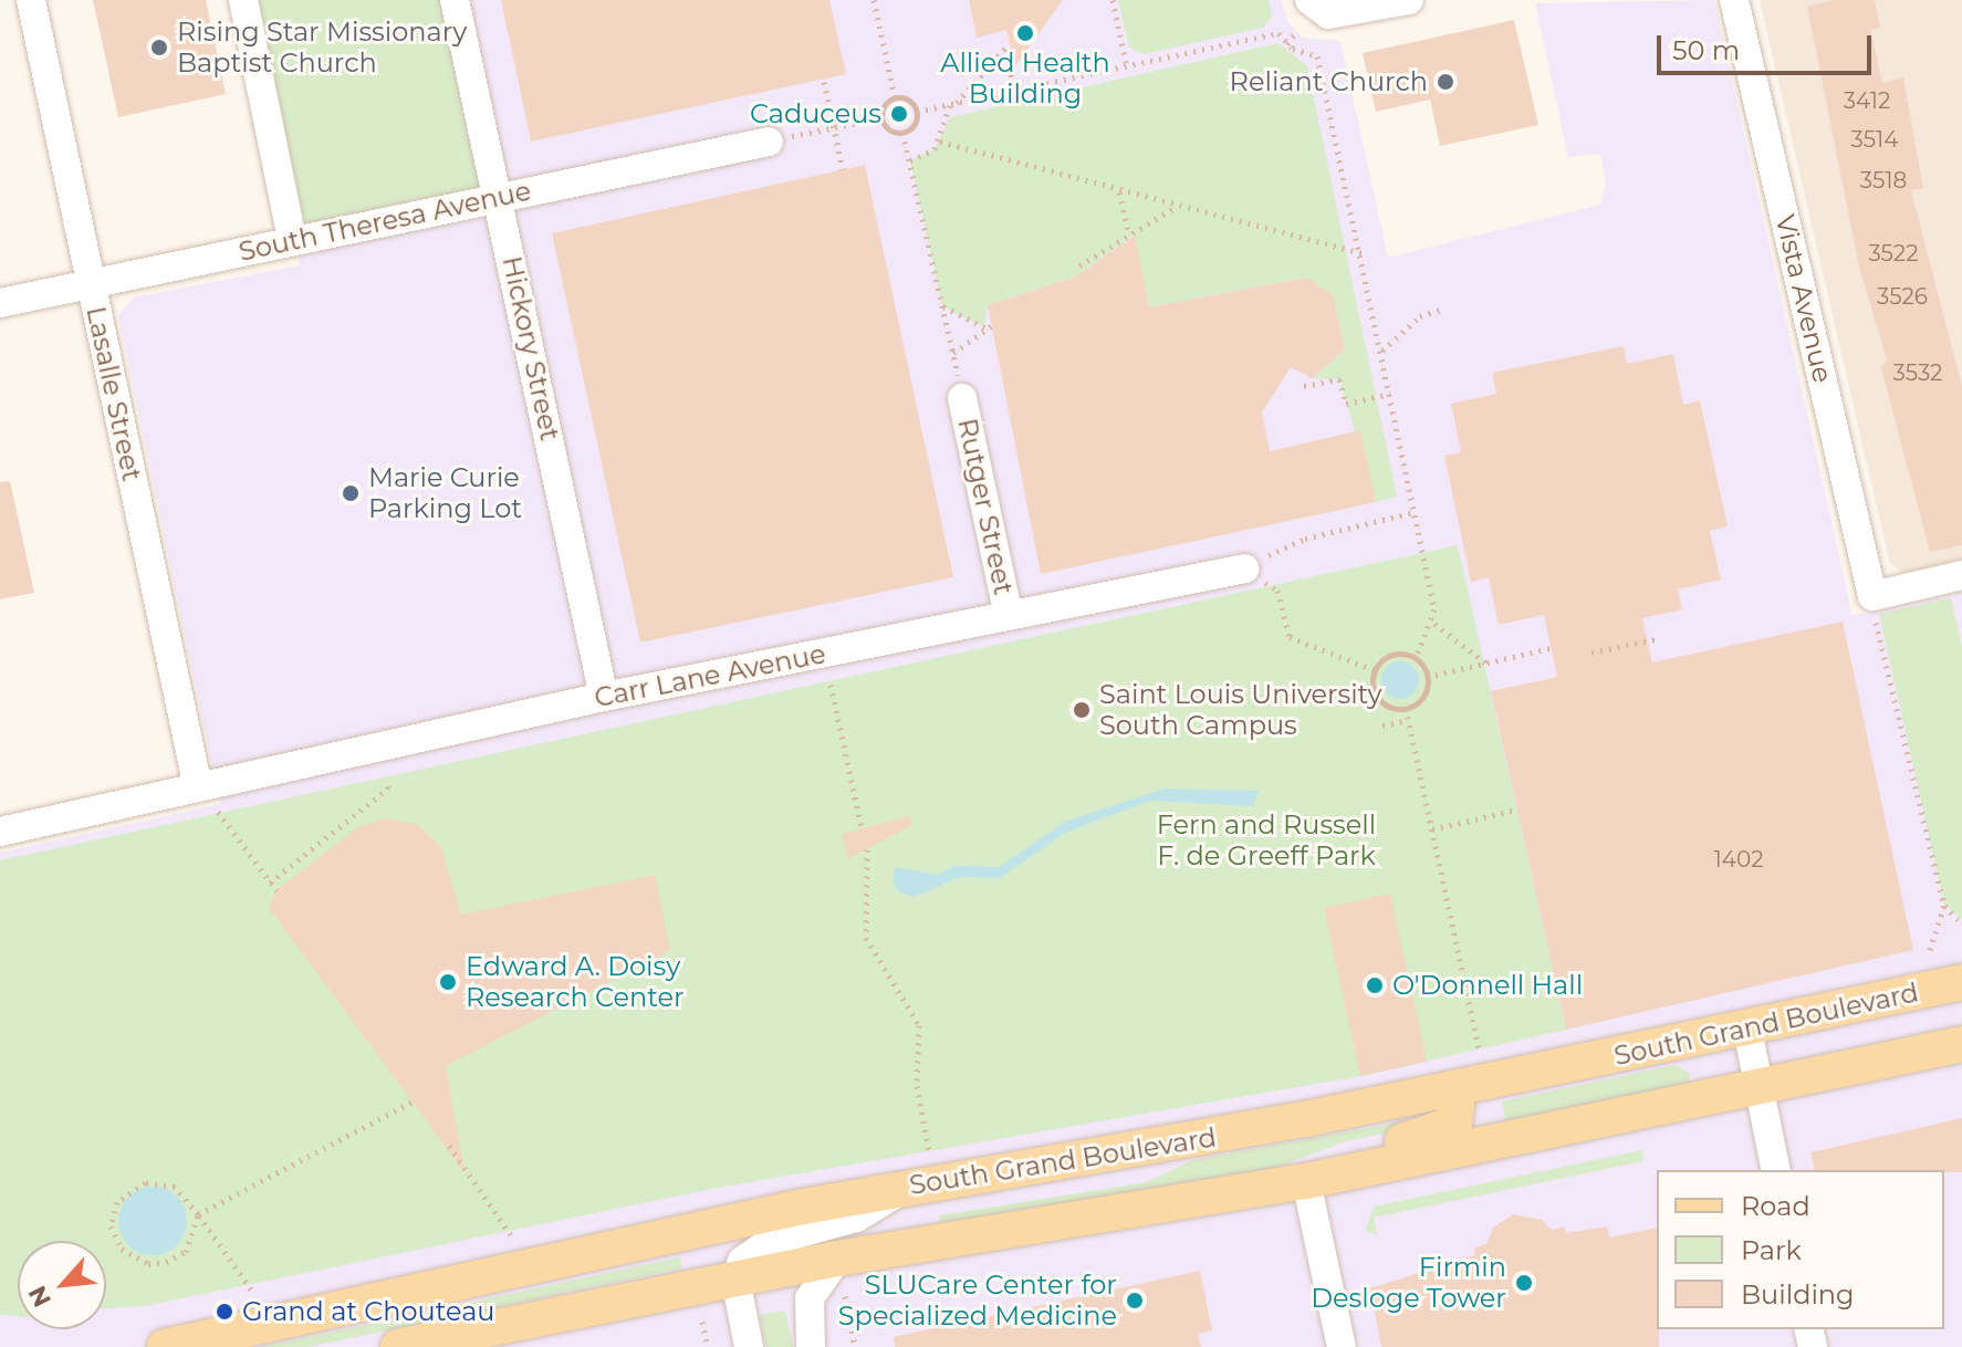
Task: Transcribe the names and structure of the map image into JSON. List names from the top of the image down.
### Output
{
  "streets": {
    "main road": ["South Grand Boulevard"],
    "street": [
      "South Theresa Avenue",
      "Vista Avenue",
      "Hickory Street",
      "Lasalle Street",
      "Rutger Street",
      "Carr Lane Avenue"
    ]
  },
  "crossings": [
    ["South Theresa Avenue", "Hickory Street"],
    ["South Theresa Avenue", "Lasalle Street"],
    ["Hickory Street", "Carr Lane Avenue"],
    ["Lasalle Street", "Carr Lane Avenue"],
    ["Rutger Street", "Carr Lane Avenue"]
  ],
  "parks": ["Fern and Russell F. de Greeff Park"],
  "places": [
    "Allied Health Building",
    "Rising Star Missionary Baptist Church",
    "Reliant Church",
    "Caduceus",
    "Marie Curie Parking Lot",
    "Saint Louis University South Campus",
    "Edward A. Doisy Research Center",
    "O'Donnell Hall",
    "Firmin Desloge Tower",
    "SLUCare Center for Specialized Medicine",
    "Grand at Chouteau"
  ],
  "house_numbers": [
    "3412",
    "3514",
    "3518",
    "3522",
    "3526",
    "3532",
    "1402"
  ],
  "legend": ["Road", "Park", "Building"],
  "scale_bar": "50 m",
  "north": "bottom left"
}
